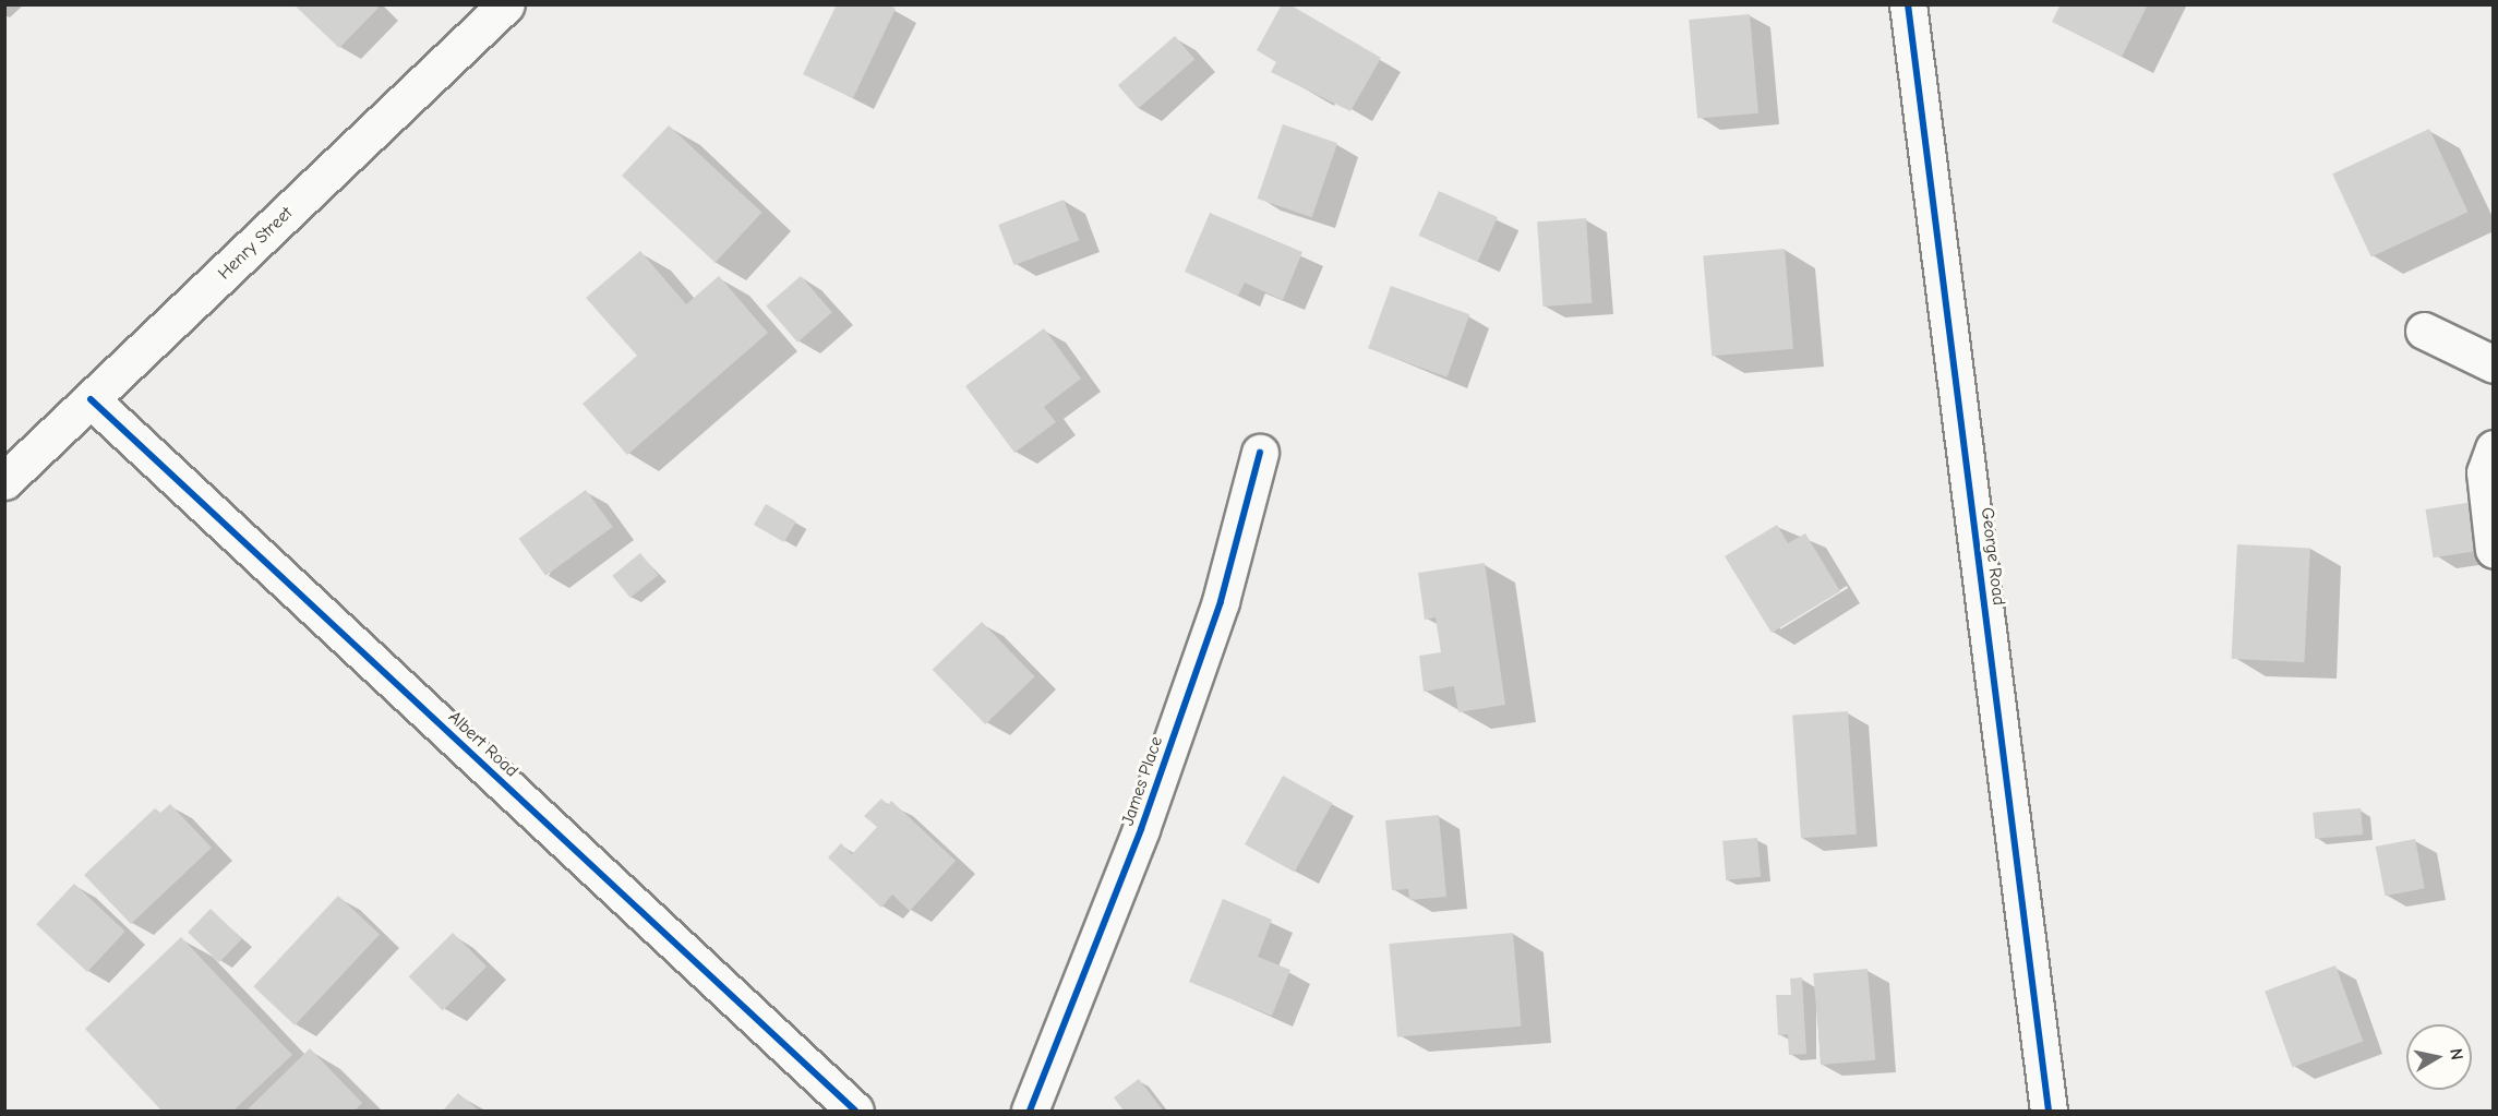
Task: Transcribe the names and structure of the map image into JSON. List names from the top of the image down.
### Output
{
  "streets": {
    "street": [
      "Henry Street",
      "George Road",
      "Albert Road",
      "James Place"
    ]
  },
  "crossings": [
    ["Henry Street", "Albert Road"]
  ],
  "north": "right"
}
